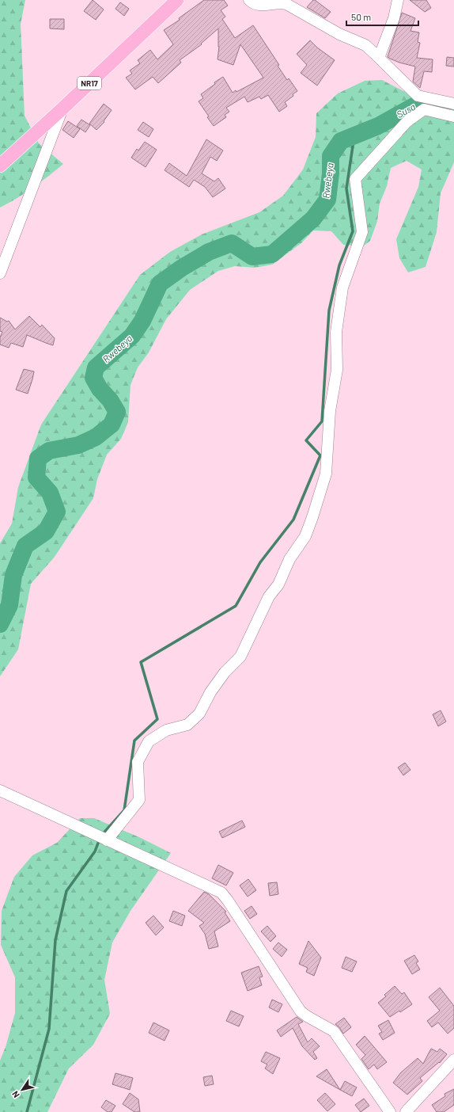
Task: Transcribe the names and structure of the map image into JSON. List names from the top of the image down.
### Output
{
  "streets": {
    "main road": ["NR17"]
  },
  "water": ["Susa", "Rwebeya"],
  "scale_bar": "50 m",
  "north": "bottom left"
}
